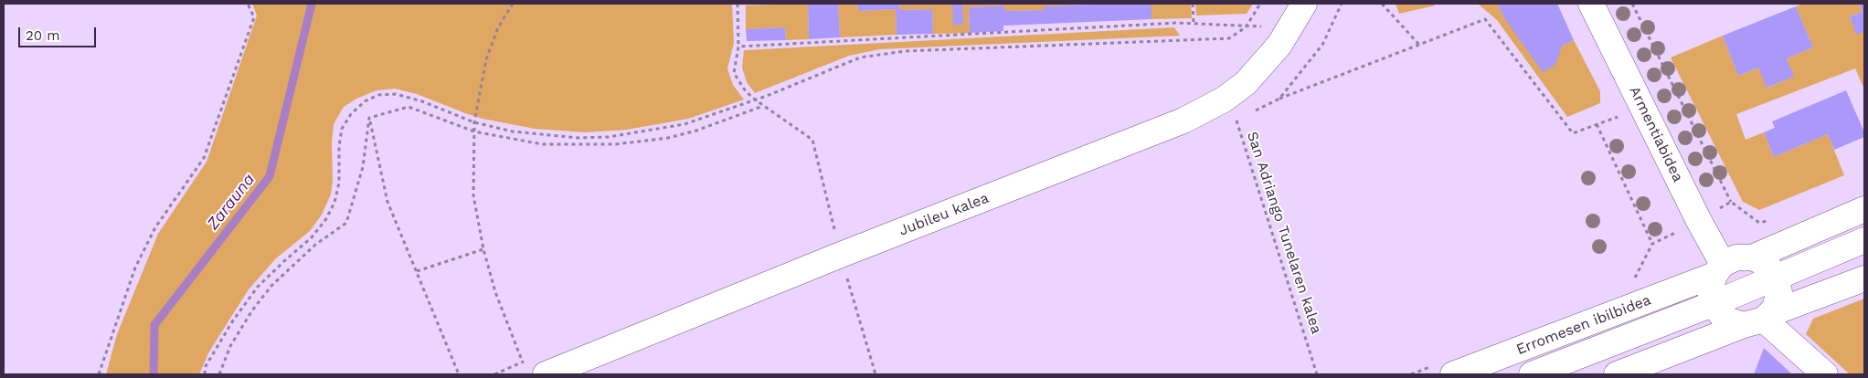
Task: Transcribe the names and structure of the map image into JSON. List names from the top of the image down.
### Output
{
  "streets": {
    "street": ["Armentiabidea", "Jubileu kalea", "Erromesen ibilbidea"],
    "path": ["San Adriango Tunelaren kalea"]
  },
  "crossings": [
    ["Armentiabidea", "Erromesen ibilbidea"],
    ["Jubileu kalea", "San Adriango Tunelaren kalea"]
  ],
  "water": ["Zarauna"],
  "scale_bar": "20 m"
}
